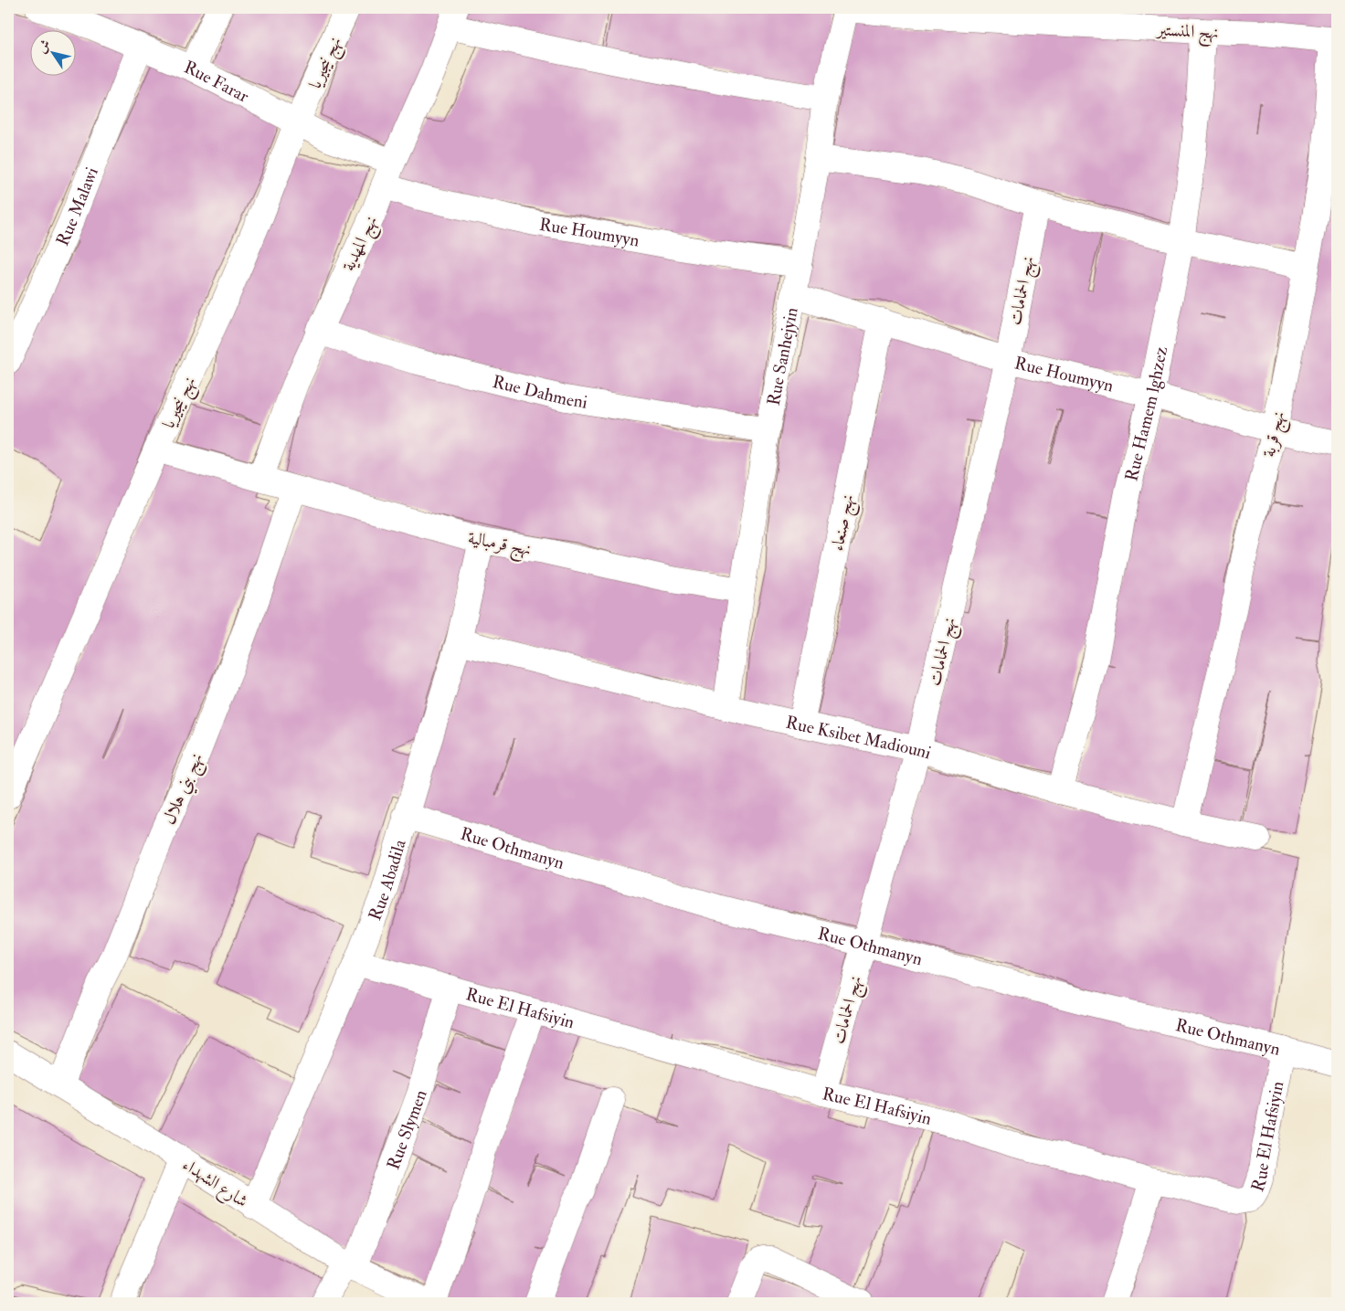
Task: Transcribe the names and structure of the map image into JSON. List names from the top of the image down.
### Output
{
  "streets": {
    "street": [
      "نهج المنستير",
      "نهج نيجيريا",
      "Rue Farar",
      "Rue Malawi",
      "Rue Houmyyn",
      "نهج المهدية",
      "نهج الحمامات",
      "Rue Sanhejyin",
      "Rue Dahmeni",
      "Rue Hamem lghzez",
      "نهج قربة",
      "نهج صنعاء",
      "نهج قرمبالية",
      "Rue Ksibet Madiouni",
      "نهج بني هلال",
      "Rue Othmanyn",
      "Rue Abadila",
      "Rue El Hafsiyin",
      "Rue Slymen",
      "شارع الشهداء"
    ]
  },
  "crossings": [
    ["نهج المنستير", "Rue Sanhejyin"],
    ["نهج المنستير", "Rue Hamem lghzez"],
    ["نهج المنستير", "نهج قربة"],
    ["نهج نيجيريا", "Rue Farar"],
    ["نهج نيجيريا", "نهج قرمبالية"],
    ["Rue Farar", "Rue Malawi"],
    ["Rue Farar", "نهج المهدية"],
    ["Rue Houmyyn", "نهج المهدية"],
    ["Rue Houmyyn", "نهج الحمامات"],
    ["Rue Houmyyn", "Rue Sanhejyin"],
    ["Rue Houmyyn", "Rue Hamem lghzez"],
    ["Rue Houmyyn", "نهج قربة"],
    ["Rue Houmyyn", "نهج صنعاء"],
    ["نهج المهدية", "Rue Dahmeni"],
    ["نهج المهدية", "نهج قرمبالية"],
    ["نهج الحمامات", "Rue Ksibet Madiouni"],
    ["نهج الحمامات", "Rue Othmanyn"],
    ["نهج الحمامات", "Rue El Hafsiyin"],
    ["Rue Sanhejyin", "Rue Dahmeni"],
    ["Rue Sanhejyin", "نهج قرمبالية"],
    ["Rue Sanhejyin", "Rue Ksibet Madiouni"],
    ["Rue Hamem lghzez", "Rue Ksibet Madiouni"],
    ["نهج قربة", "Rue Ksibet Madiouni"],
    ["نهج صنعاء", "Rue Ksibet Madiouni"],
    ["نهج قرمبالية", "نهج بني هلال"],
    ["نهج قرمبالية", "Rue Abadila"],
    ["Rue Ksibet Madiouni", "Rue Abadila"],
    ["نهج بني هلال", "شارع الشهداء"],
    ["Rue Othmanyn", "Rue Abadila"],
    ["Rue Othmanyn", "Rue El Hafsiyin"],
    ["Rue Abadila", "Rue El Hafsiyin"],
    ["Rue Abadila", "شارع الشهداء"],
    ["Rue El Hafsiyin", "Rue Slymen"],
    ["Rue Slymen", "شارع الشهداء"]
  ],
  "north": "top left"
}
